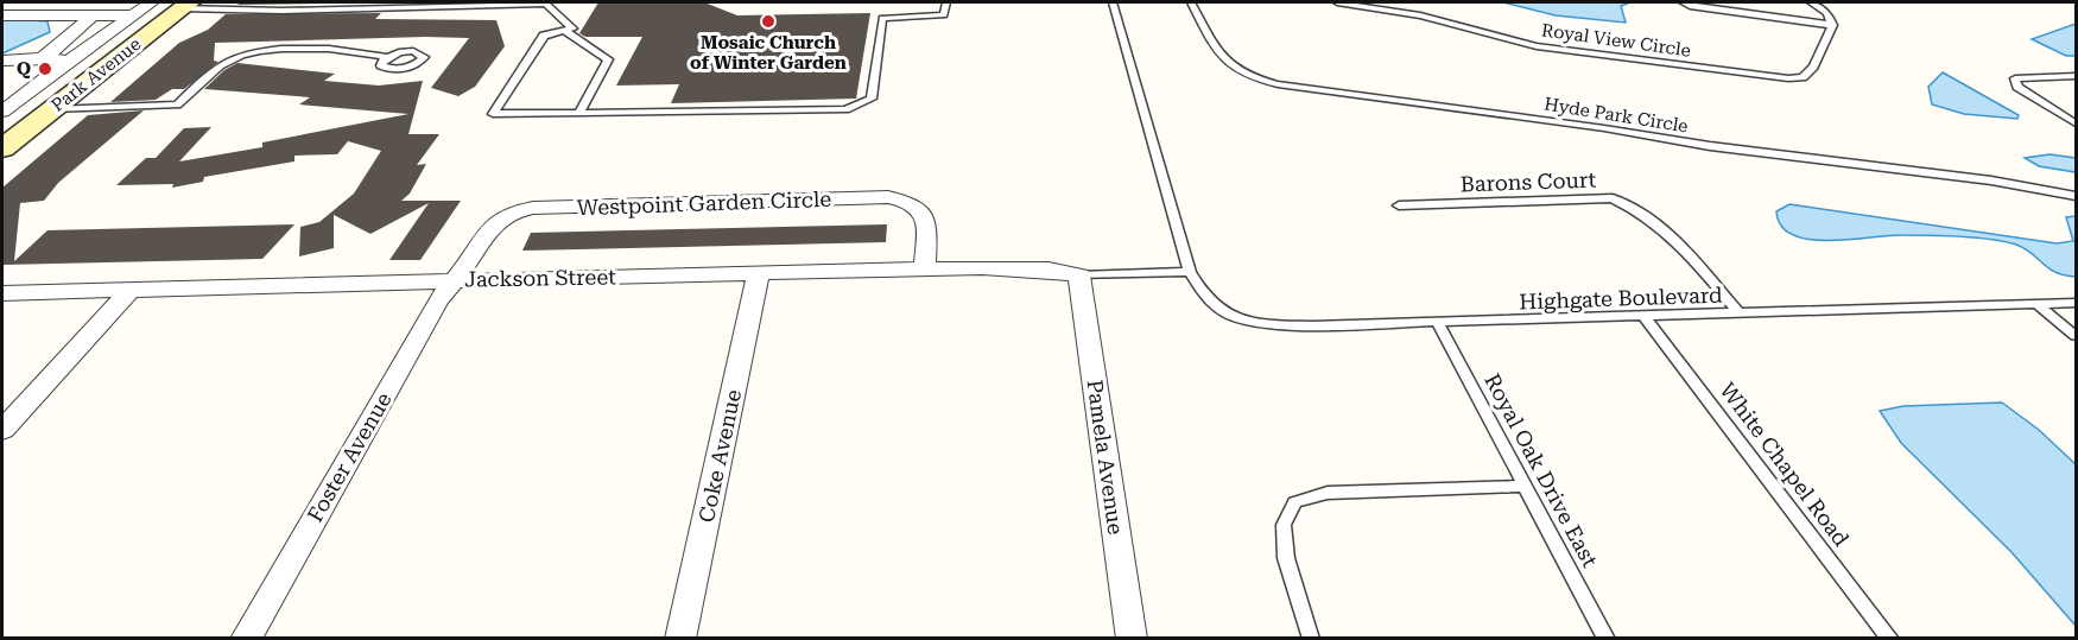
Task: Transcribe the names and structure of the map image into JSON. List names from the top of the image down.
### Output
{
  "streets": {
    "street": [
      "Park Avenue",
      "Westpoint Garden Circle",
      "Jackson Street",
      "Coke Avenue",
      "Foster Avenue",
      "Pamela Avenue"
    ],
    "lane": [
      "Royal View Circle",
      "Hyde Park Circle",
      "Barons Court",
      "Highgate Boulevard",
      "White Chapel Road",
      "Royal Oak Drive East"
    ]
  },
  "crossings": [
    ["Barons Court", "Highgate Boulevard"],
    ["Westpoint Garden Circle", "Jackson Street"],
    ["Westpoint Garden Circle", "Foster Avenue"],
    ["Jackson Street", "Coke Avenue"],
    ["Jackson Street", "Foster Avenue"],
    ["Jackson Street", "Pamela Avenue"],
    ["Highgate Boulevard", "White Chapel Road"],
    ["Highgate Boulevard", "Royal Oak Drive East"]
  ],
  "places": ["Mosaic Church of Winter Garden", "Q"]
}
